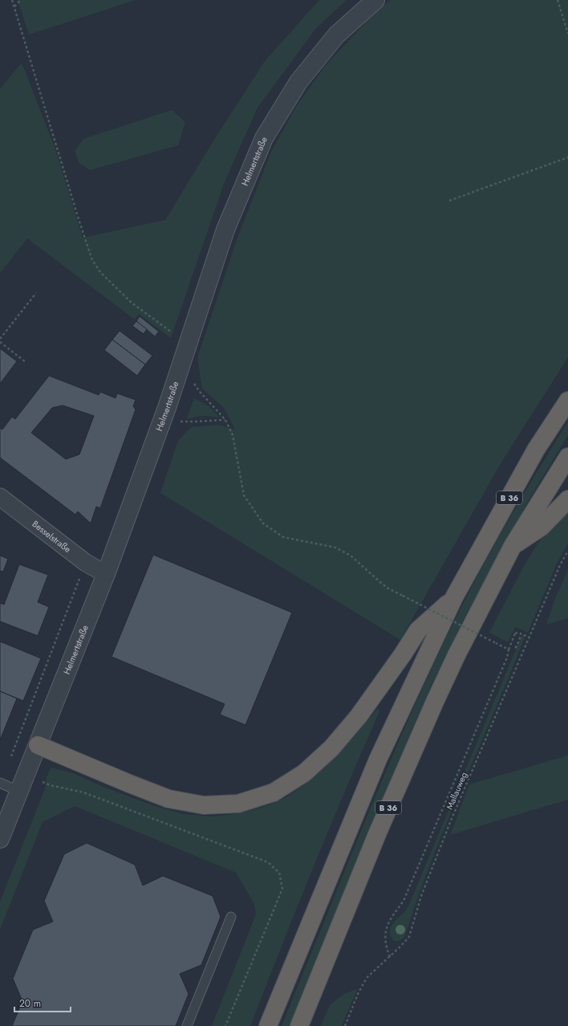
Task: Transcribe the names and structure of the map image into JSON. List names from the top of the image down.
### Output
{
  "streets": {
    "highway": ["B 36"],
    "street": ["Helmertstraße", "Besselstraße"],
    "path": ["Mallauweg"]
  },
  "crossings": [
    ["Helmertstraße", "Besselstraße"]
  ],
  "scale_bar": "20 m"
}
